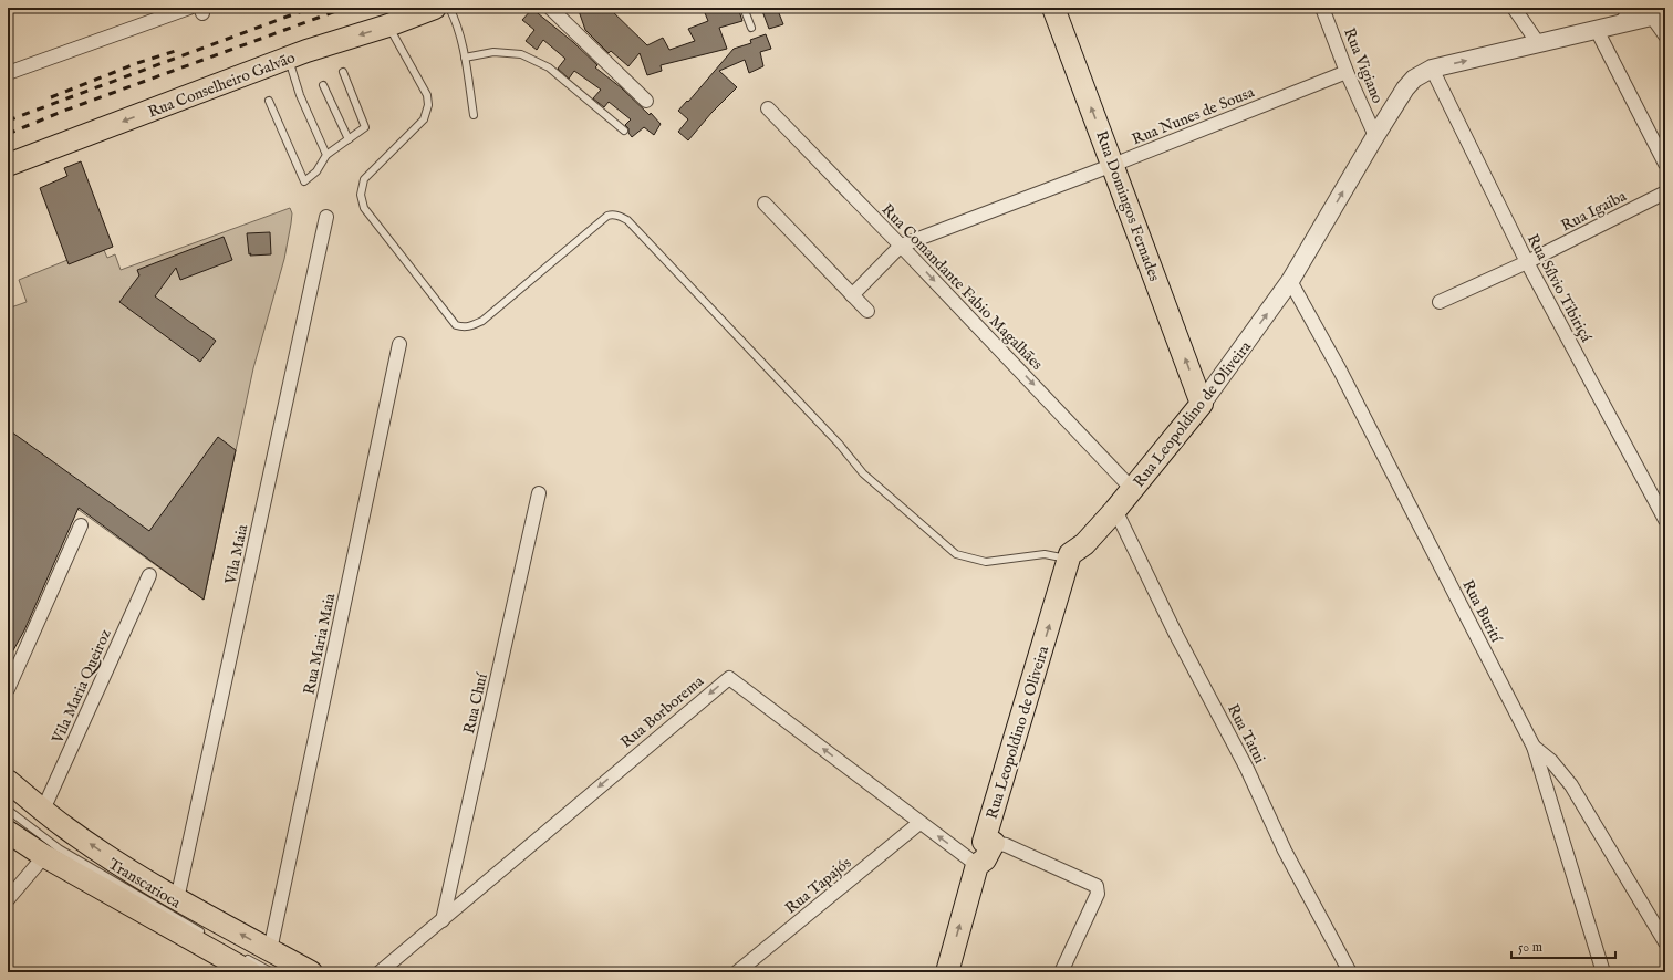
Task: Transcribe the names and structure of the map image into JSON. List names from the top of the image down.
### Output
{
  "streets": {
    "main road": ["Rua Conselheiro Galvão", "Rua Domingos Fernades", "Rua Leopoldino de Oliveira"],
    "street": [
      "Rua Vigiano",
      "Rua Nunes de Sousa",
      "Rua Igaiba",
      "Rua Comandante Fabio Magalhães",
      "Rua Sílvio Tibiriçá",
      "Vila Maia",
      "Rua Burití",
      "Rua Maria Maia",
      "Vila Maria Queiroz",
      "Rua Chuí",
      "Rua Borborema",
      "Rua Tatui",
      "Rua Tapajós"
    ],
    "lane": ["Transcarioca"]
  },
  "crossings": [
    ["Rua Vigiano", "Rua Nunes de Sousa"],
    ["Rua Vigiano", "Rua Leopoldino de Oliveira"],
    ["Rua Nunes de Sousa", "Rua Domingos Fernades"],
    ["Rua Nunes de Sousa", "Rua Comandante Fabio Magalhães"],
    ["Rua Domingos Fernades", "Rua Leopoldino de Oliveira"],
    ["Rua Igaiba", "Rua Sílvio Tibiriçá"],
    ["Rua Comandante Fabio Magalhães", "Rua Leopoldino de Oliveira"],
    ["Rua Sílvio Tibiriçá", "Rua Leopoldino de Oliveira"],
    ["Rua Leopoldino de Oliveira", "Rua Burití"],
    ["Rua Leopoldino de Oliveira", "Rua Borborema"],
    ["Rua Leopoldino de Oliveira", "Rua Tatui"],
    ["Rua Chuí", "Rua Borborema"],
    ["Rua Borborema", "Rua Tapajós"]
  ],
  "one_way": [
    "Rua Conselheiro Galvão",
    "Rua Domingos Fernades",
    "Rua Comandante Fabio Magalhães",
    "Rua Leopoldino de Oliveira"
  ],
  "scale_bar": "50 m"
}
